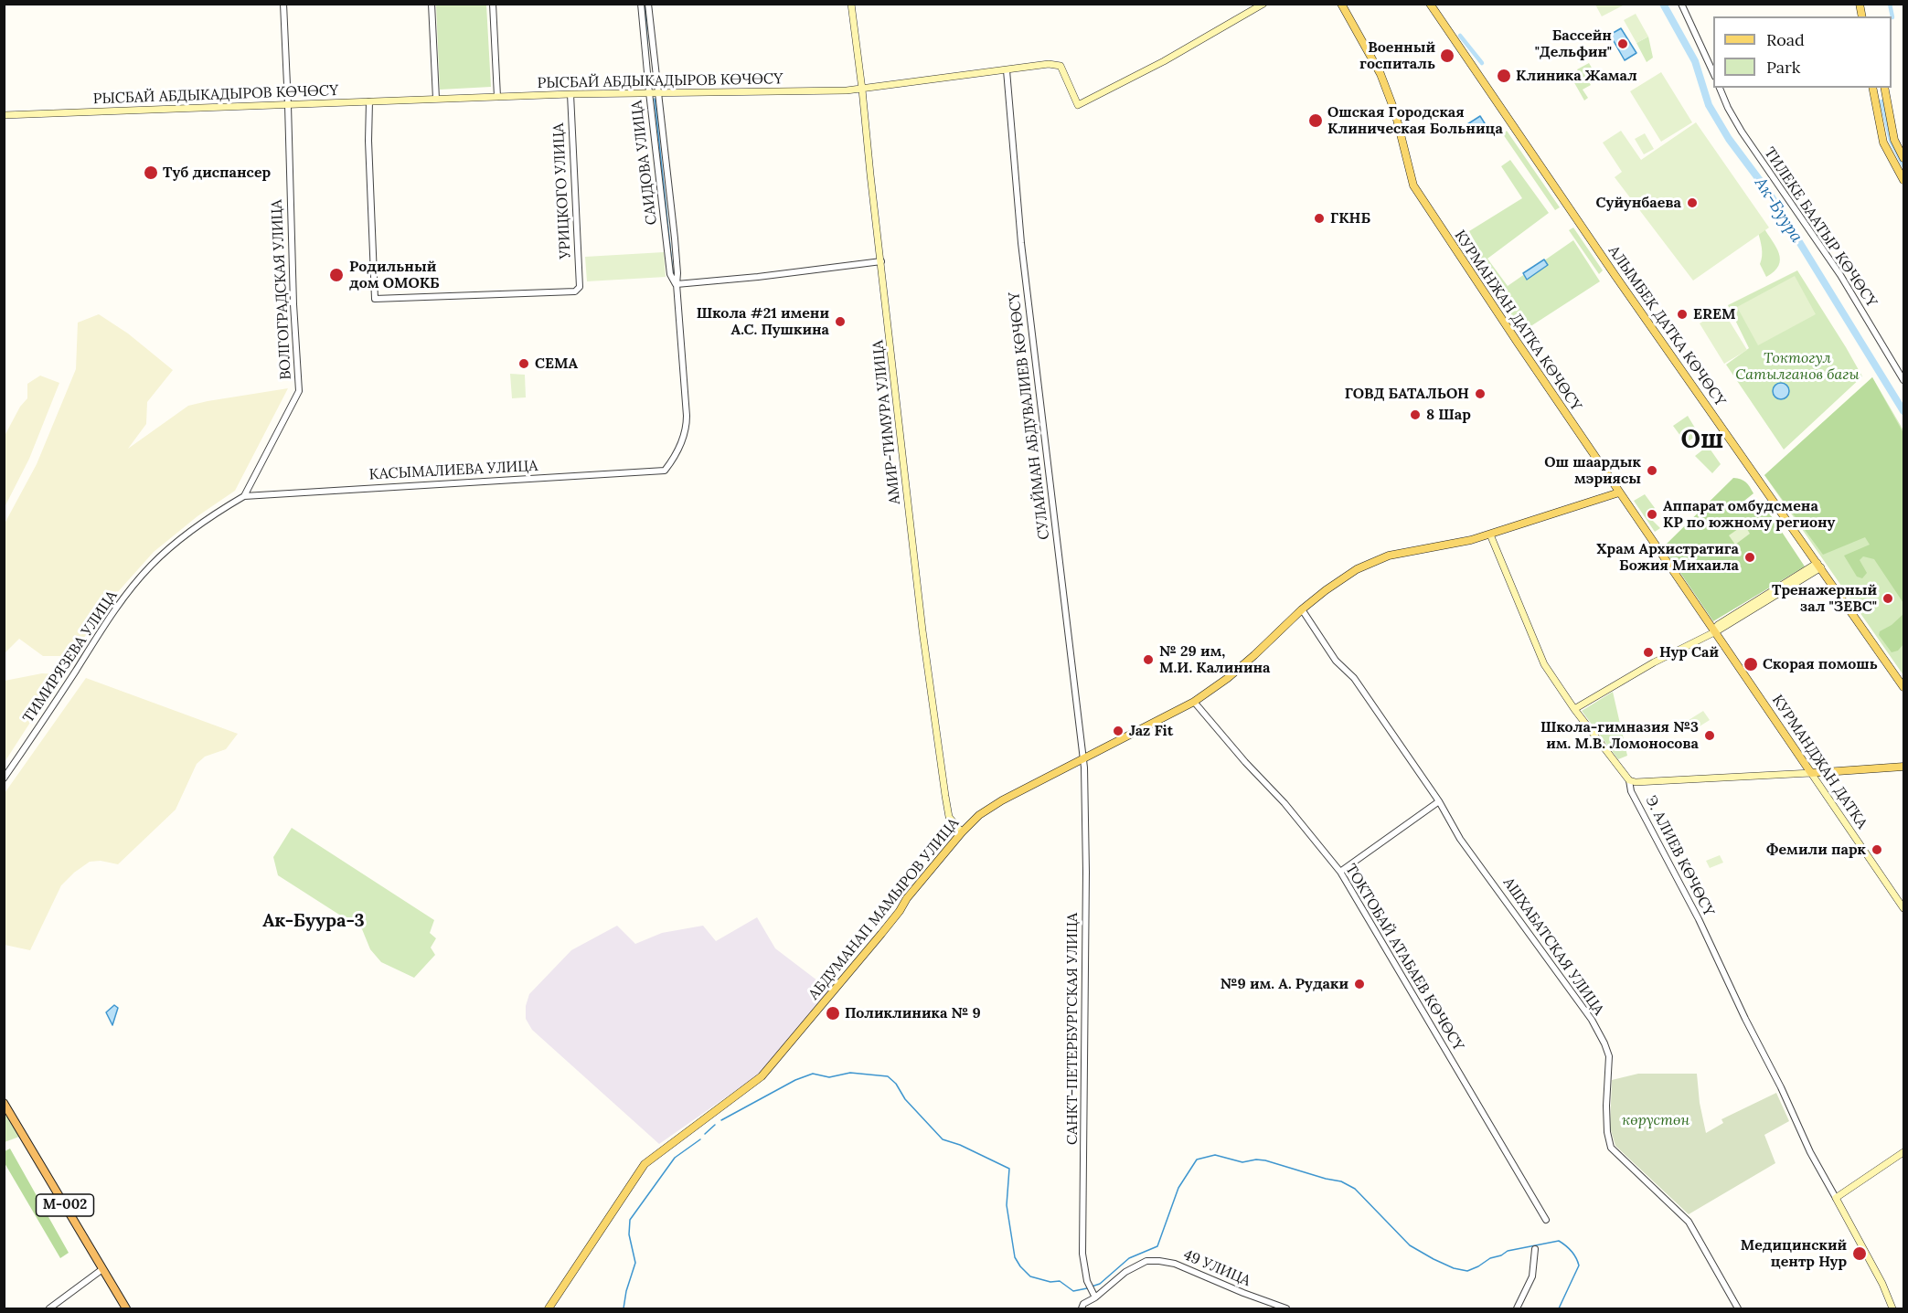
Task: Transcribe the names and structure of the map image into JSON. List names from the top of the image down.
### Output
{
  "streets": {
    "highway": ["M-002"],
    "main road": [
      "РЫСБАЙ АБДЫКАДЫРОВ КӨЧӨСҮ",
      "КУРМАНЖАН ДАТКА КӨЧӨСҮ",
      "АЛЫМБЕК ДАТКА КӨЧӨСҮ",
      "АМИР-ТИМУРА УЛИЦА",
      "КУРМАНДЖАН ДАТКА",
      "Э. АЛИЕВ КӨЧӨСҮ",
      "АБДУМАНАП МАМЫРОВ УЛИЦА"
    ],
    "street": [
      "САИДОВА УЛИЦА",
      "УРИЦКОГО УЛИЦА",
      "ТИЛЕКЕ БААТЫР КӨЧӨСҮ",
      "ВОЛГОГРАДСКАЯ УЛИЦА",
      "СУЛАЙМАН АБДУВАЛИЕВ КӨЧӨСҮ",
      "КАСЫМАЛИЕВА УЛИЦА",
      "ТИМИРЯЗЕВА УЛИЦА",
      "АШХАБАТСКАЯ УЛИЦА",
      "ТОКТОБАЙ АТАБАЕВ КӨЧӨСҮ",
      "САНКТ-ПЕТЕРБУРГСКАЯ УЛИЦА",
      "49 УЛИЦА"
    ]
  },
  "crossings": [
    ["РЫСБАЙ АБДЫКАДЫРОВ КӨЧӨСҮ", "САИДОВА УЛИЦА"],
    ["РЫСБАЙ АБДЫКАДЫРОВ КӨЧӨСҮ", "УРИЦКОГО УЛИЦА"],
    ["РЫСБАЙ АБДЫКАДЫРОВ КӨЧӨСҮ", "ВОЛГОГРАДСКАЯ УЛИЦА"],
    ["РЫСБАЙ АБДЫКАДЫРОВ КӨЧӨСҮ", "СУЛАЙМАН АБДУВАЛИЕВ КӨЧӨСҮ"],
    ["РЫСБАЙ АБДЫКАДЫРОВ КӨЧӨСҮ", "АМИР-ТИМУРА УЛИЦА"],
    ["САИДОВА УЛИЦА", "КАСЫМАЛИЕВА УЛИЦА"],
    ["ВОЛГОГРАДСКАЯ УЛИЦА", "КАСЫМАЛИЕВА УЛИЦА"],
    ["ВОЛГОГРАДСКАЯ УЛИЦА", "ТИМИРЯЗЕВА УЛИЦА"],
    ["КУРМАНЖАН ДАТКА КӨЧӨСҮ", "КУРМАНДЖАН ДАТКА"],
    ["КУРМАНЖАН ДАТКА КӨЧӨСҮ", "АБДУМАНАП МАМЫРОВ УЛИЦА"],
    ["СУЛАЙМАН АБДУВАЛИЕВ КӨЧӨСҮ", "АБДУМАНАП МАМЫРОВ УЛИЦА"],
    ["СУЛАЙМАН АБДУВАЛИЕВ КӨЧӨСҮ", "САНКТ-ПЕТЕРБУРГСКАЯ УЛИЦА"],
    ["АМИР-ТИМУРА УЛИЦА", "АБДУМАНАП МАМЫРОВ УЛИЦА"],
    ["КАСЫМАЛИЕВА УЛИЦА", "ТИМИРЯЗЕВА УЛИЦА"],
    ["Э. АЛИЕВ КӨЧӨСҮ", "АБДУМАНАП МАМЫРОВ УЛИЦА"],
    ["АБДУМАНАП МАМЫРОВ УЛИЦА", "АШХАБАТСКАЯ УЛИЦА"],
    ["АБДУМАНАП МАМЫРОВ УЛИЦА", "ТОКТОБАЙ АТАБАЕВ КӨЧӨСҮ"],
    ["АБДУМАНАП МАМЫРОВ УЛИЦА", "САНКТ-ПЕТЕРБУРГСКАЯ УЛИЦА"],
    ["САНКТ-ПЕТЕРБУРГСКАЯ УЛИЦА", "49 УЛИЦА"]
  ],
  "districts": ["Ош", "Ак-Буура-3"],
  "water": ["Ак-Буура"],
  "parks": ["Токтогул Сатылганов багы", "көрүстөн"],
  "places": [
    "Бассейн \"Дельфин\"",
    "Военный госпиталь",
    "Клиника Жамал",
    "Ошская Городская Клиническая Больница",
    "Туб диспансер",
    "Суйунбаева",
    "ГКНБ",
    "Родильный дом ОМОКБ",
    "EREM",
    "Школа #21 имени А.С. Пушкина",
    "СЕМА",
    "ГОВД БАТАЛЬОН",
    "8 Шар",
    "Ош шаардык мэриясы",
    "Аппарат омбудсмена КР по южному региону",
    "Храм Архистратига Божия Михаила",
    "Тренажерный зал \"ЗЕВС\"",
    "Нур Сай",
    "№ 29 им, М.И. Калинина",
    "Скорая помошь",
    "Jaz Fit",
    "Школа-гимназия №3 им. М.В. Ломоносова",
    "Фемили парк",
    "№9 им. А. Рудаки",
    "Поликлиника № 9",
    "Медицинский центр Нур"
  ],
  "legend": ["Road", "Park"]
}
